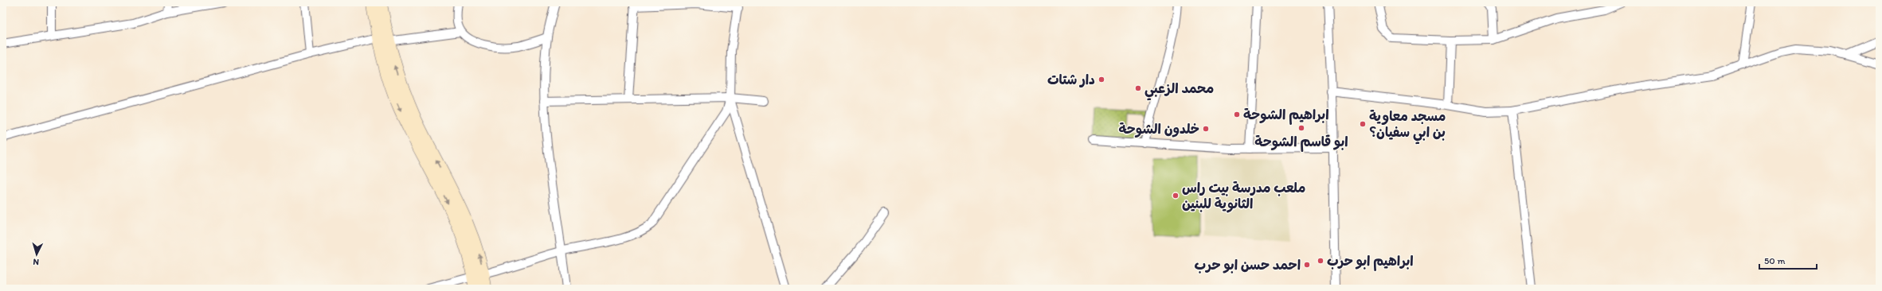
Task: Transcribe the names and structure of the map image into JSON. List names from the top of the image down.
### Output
{
  "places": [
    "دار شتات",
    "محمد الزعبي",
    "ابراهيم الشوحة",
    "مسجد معاوية بن ابي سفيان؟",
    "ابو قاسم الشوحة",
    "خلدون الشوحة",
    "ملعب مدرسة بيت راس الثانوية للبنين",
    "ابراهيم ابو حرب",
    "احمد حسن ابو حرب"
  ],
  "scale_bar": "50 m",
  "north": "bottom"
}
